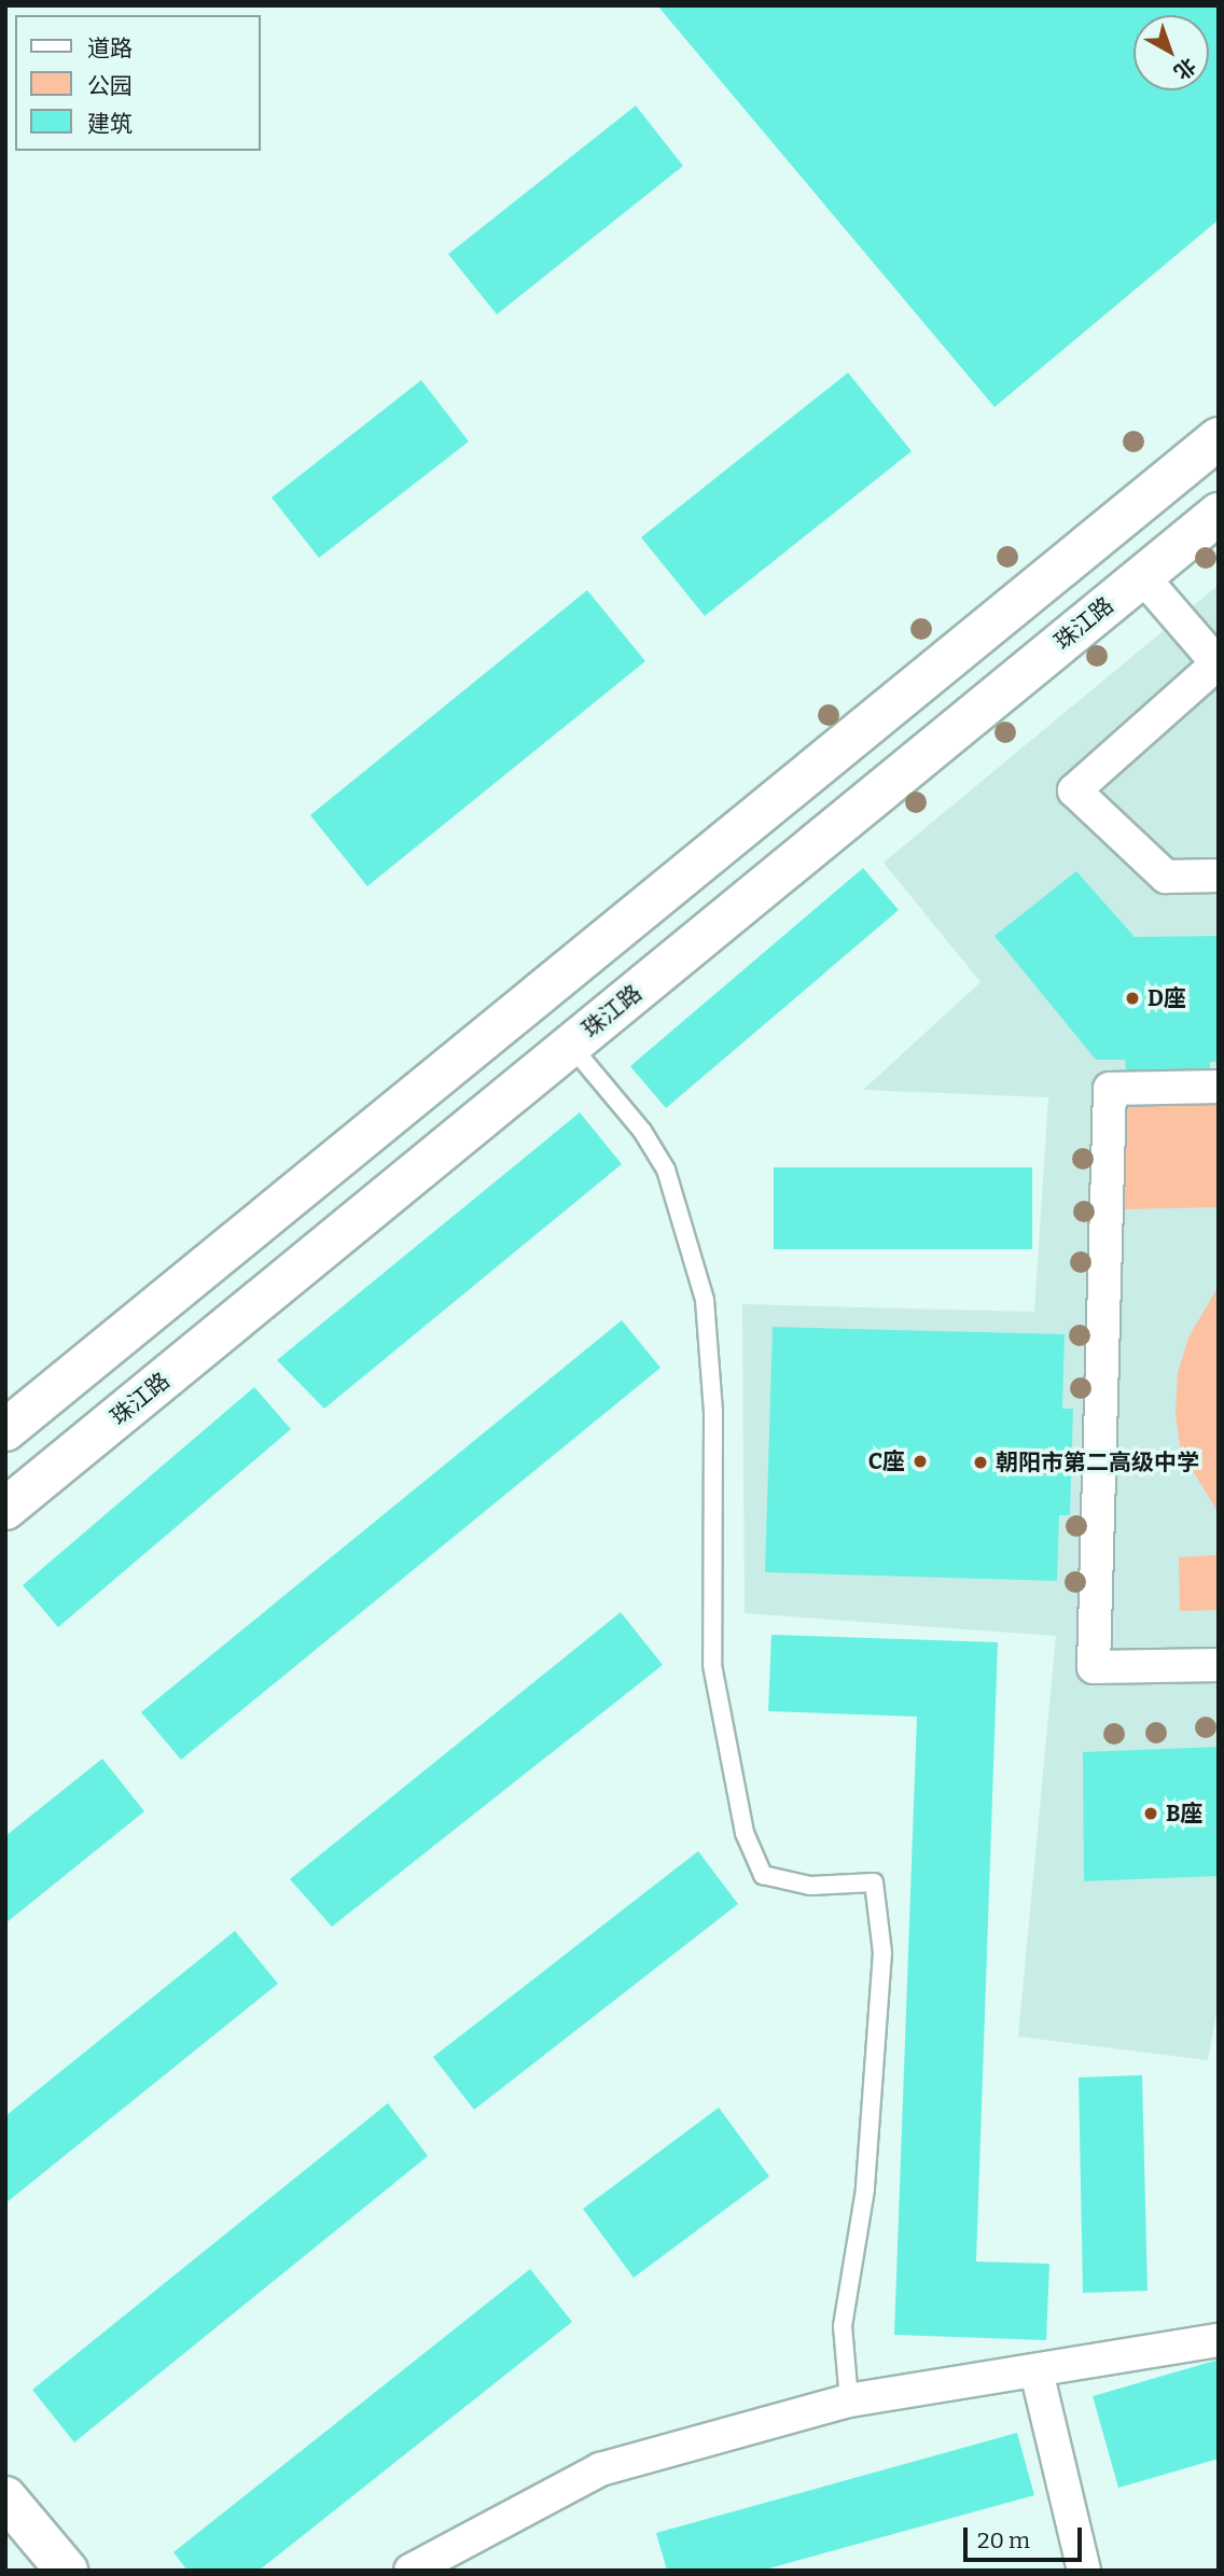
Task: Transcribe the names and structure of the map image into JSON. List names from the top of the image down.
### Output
{
  "streets": {
    "main road": ["珠江路"]
  },
  "places": [
    "D座",
    "C座",
    "朝阳市第二高级中学",
    "B座"
  ],
  "legend": ["道路", "公园", "建筑"],
  "scale_bar": "20 m",
  "north": "bottom right"
}
